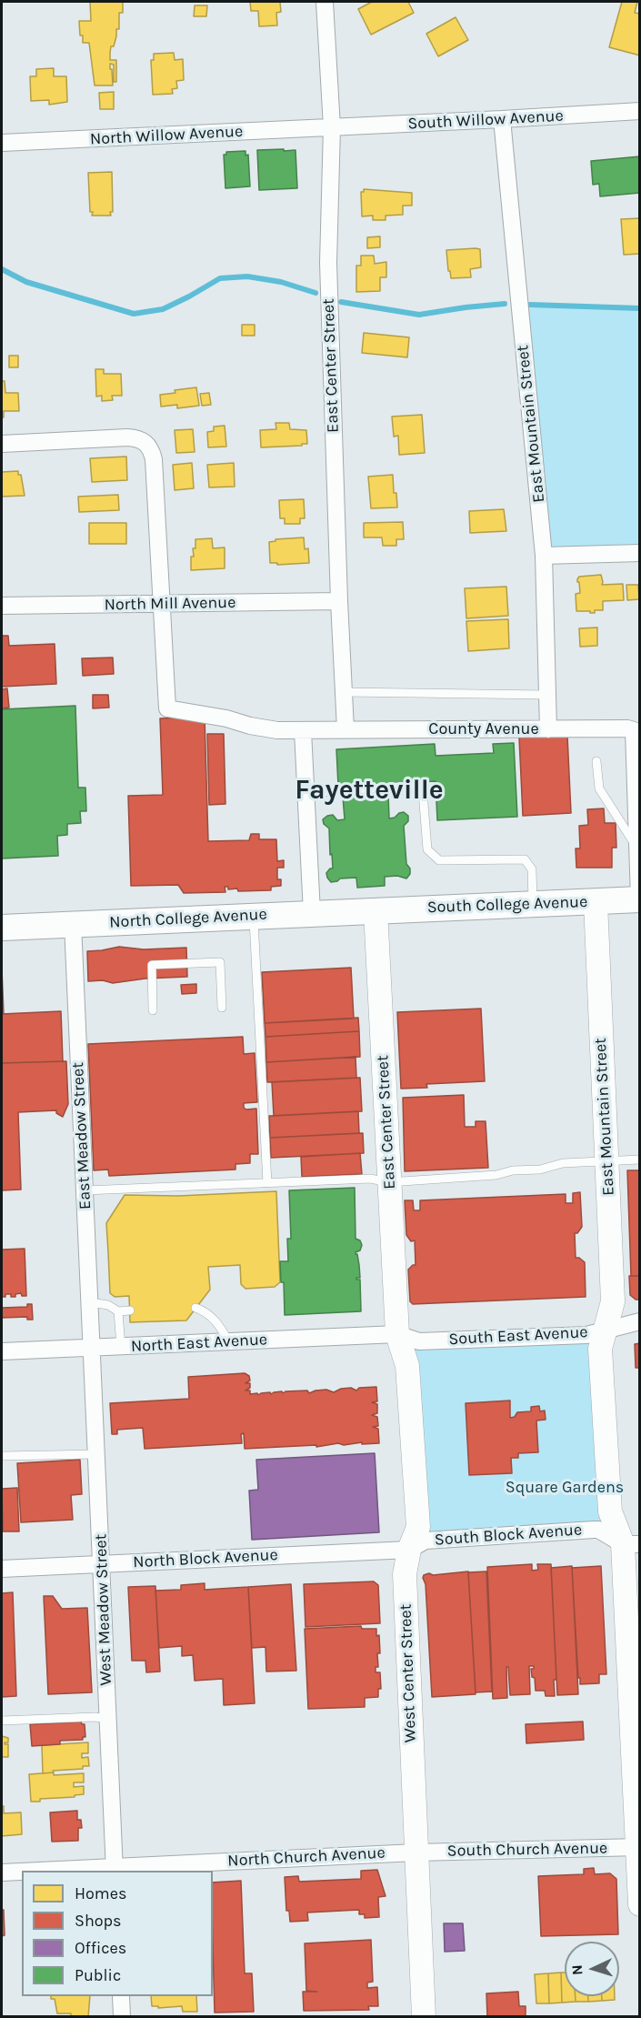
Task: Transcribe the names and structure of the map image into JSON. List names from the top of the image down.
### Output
{
  "streets": {
    "main road": ["South College Avenue", "North College Avenue"],
    "street": [
      "South Willow Avenue",
      "North Willow Avenue",
      "East Center Street",
      "East Mountain Street",
      "North Mill Avenue",
      "County Avenue",
      "East Meadow Street",
      "South East Avenue",
      "North East Avenue",
      "South Block Avenue",
      "North Block Avenue",
      "West Meadow Street",
      "West Center Street",
      "South Church Avenue",
      "North Church Avenue"
    ]
  },
  "crossings": [
    ["South Willow Avenue", "North Willow Avenue"],
    ["South Willow Avenue", "East Center Street"],
    ["South Willow Avenue", "East Mountain Street"],
    ["North Willow Avenue", "East Center Street"],
    ["East Center Street", "North Mill Avenue"],
    ["East Center Street", "County Avenue"],
    ["East Center Street", "South College Avenue"],
    ["East Center Street", "North College Avenue"],
    ["East Center Street", "South East Avenue"],
    ["East Center Street", "North East Avenue"],
    ["East Center Street", "West Center Street"],
    ["East Mountain Street", "County Avenue"],
    ["East Mountain Street", "South College Avenue"],
    ["East Mountain Street", "South East Avenue"],
    ["East Mountain Street", "South Block Avenue"],
    ["East Mountain Street", "South Church Avenue"],
    ["North Mill Avenue", "County Avenue"],
    ["County Avenue", "South College Avenue"],
    ["South College Avenue", "North College Avenue"],
    ["North College Avenue", "East Meadow Street"],
    ["East Meadow Street", "North East Avenue"],
    ["East Meadow Street", "West Meadow Street"],
    ["South East Avenue", "North East Avenue"],
    ["South East Avenue", "West Center Street"],
    ["North East Avenue", "West Meadow Street"],
    ["North East Avenue", "West Center Street"],
    ["South Block Avenue", "North Block Avenue"],
    ["South Block Avenue", "West Center Street"],
    ["North Block Avenue", "West Meadow Street"],
    ["North Block Avenue", "West Center Street"],
    ["West Meadow Street", "North Church Avenue"],
    ["West Center Street", "South Church Avenue"],
    ["West Center Street", "North Church Avenue"],
    ["South Church Avenue", "North Church Avenue"]
  ],
  "districts": ["Fayetteville"],
  "parks": ["Square Gardens"],
  "legend": [
    "Homes",
    "Shops",
    "Offices",
    "Public"
  ],
  "north": "left"
}
